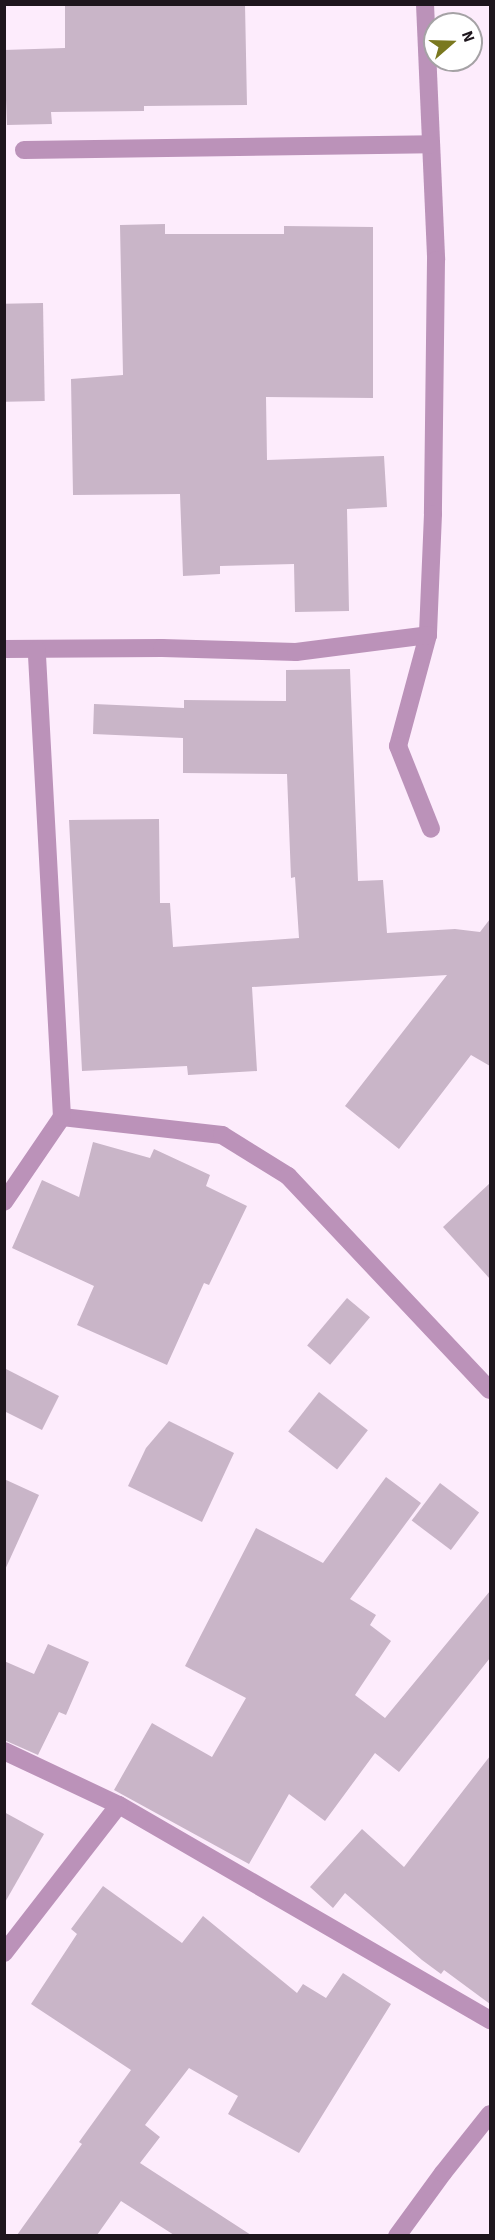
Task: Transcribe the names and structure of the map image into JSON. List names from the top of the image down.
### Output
{
  "north": "right"
}
